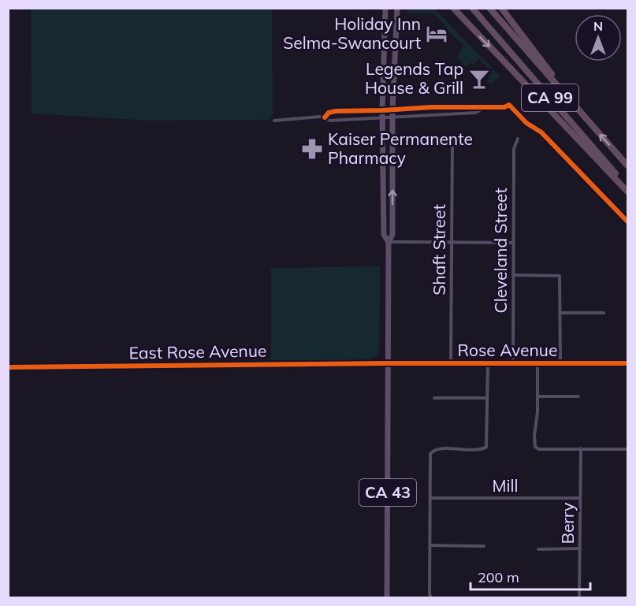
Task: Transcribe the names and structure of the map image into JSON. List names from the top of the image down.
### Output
{
  "streets": {
    "highway": ["CA 99"],
    "main road": ["CA 43"],
    "street": [
      "Shaft Street",
      "Cleveland Street",
      "Rose Avenue",
      "East Rose Avenue",
      "Mill",
      "Berry"
    ]
  },
  "crossings": [
    ["Shaft Street", "Rose Avenue"],
    ["Cleveland Street", "Rose Avenue"],
    ["Rose Avenue", "East Rose Avenue"],
    ["Rose Avenue", "CA 43"],
    ["East Rose Avenue", "CA 43"],
    ["Mill", "Berry"]
  ],
  "places": {
    "hotel": ["Holiday Inn Selma-Swancourt"],
    "bar": ["Legends Tap House & Grill"],
    "pharmacy": ["Kaiser Permanente Pharmacy"]
  },
  "scale_bar": "200 m",
  "north": "top"
}
